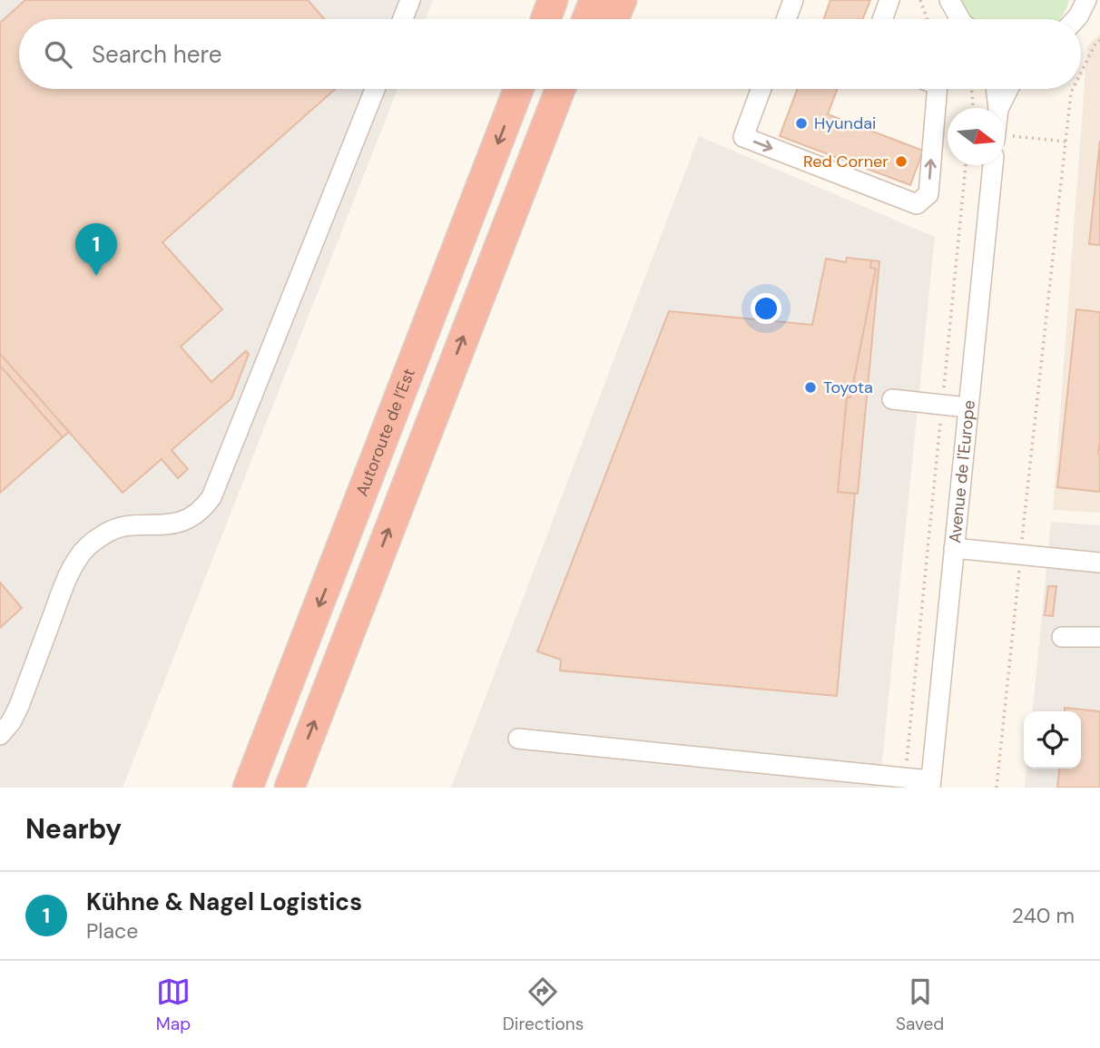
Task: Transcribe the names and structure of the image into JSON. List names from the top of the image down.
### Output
{
  "streets": {
    "highway": ["Autoroute de l’Est"],
    "street": ["Avenue de l'Europe"]
  },
  "places": ["Hyundai", "Red Corner", "Toyota"],
  "north": "right",
  "page": {
    "search": "Search here",
    "pins": "1",
    "heading": "Nearby",
    "list": [
      {
        "mark": "1",
        "name": "Kühne & Nagel Logistics",
        "note": "Place",
        "value": "240 m"
      }
    ],
    "nav": ["Map", "Directions", "Saved"]
  }
}
